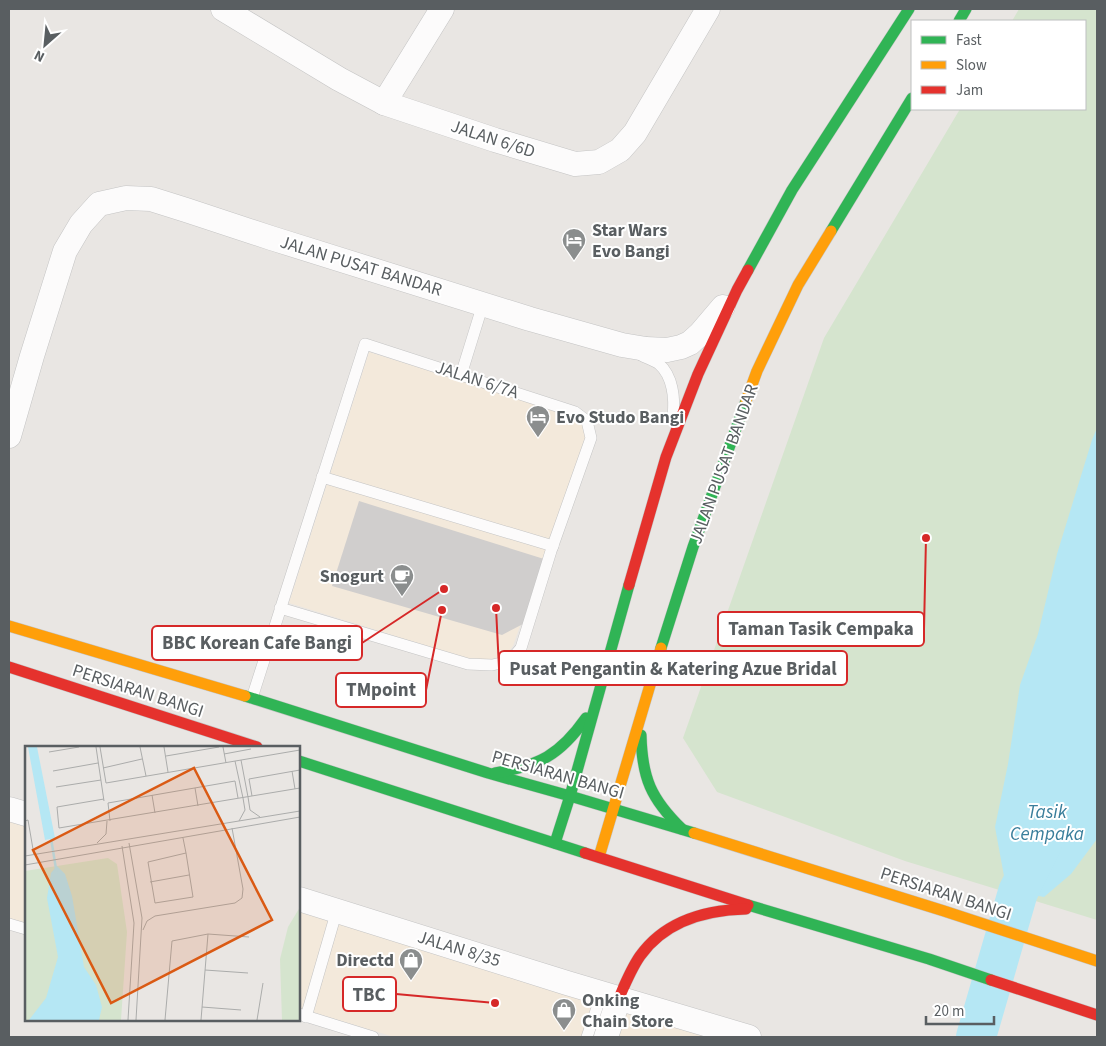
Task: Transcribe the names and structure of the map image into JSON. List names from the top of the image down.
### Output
{
  "streets": {
    "main road": ["JALAN PUSAT BANDAR", "PERSIARAN BANGI"],
    "street": ["JALAN 6/6D", "JALAN 8/35"],
    "lane": ["JALAN 6/7A"]
  },
  "crossings": [
    ["JALAN PUSAT BANDAR", "PERSIARAN BANGI"]
  ],
  "water": ["Tasik Cempaka"],
  "places": {
    "hotel": ["Star Wars Evo Bangi", "Evo Studo Bangi"],
    "other": [
      "Taman Tasik Cempaka",
      "BBC Korean Cafe Bangi",
      "Pusat Pengantin & Katering Azue Bridal",
      "TMpoint",
      "TBC"
    ],
    "cafe": ["Snogurt"],
    "shop": ["Directd", "Onking Chain Store"]
  },
  "legend": ["Fast", "Slow", "Jam"],
  "scale_bar": "20 m",
  "north": "bottom left"
}
